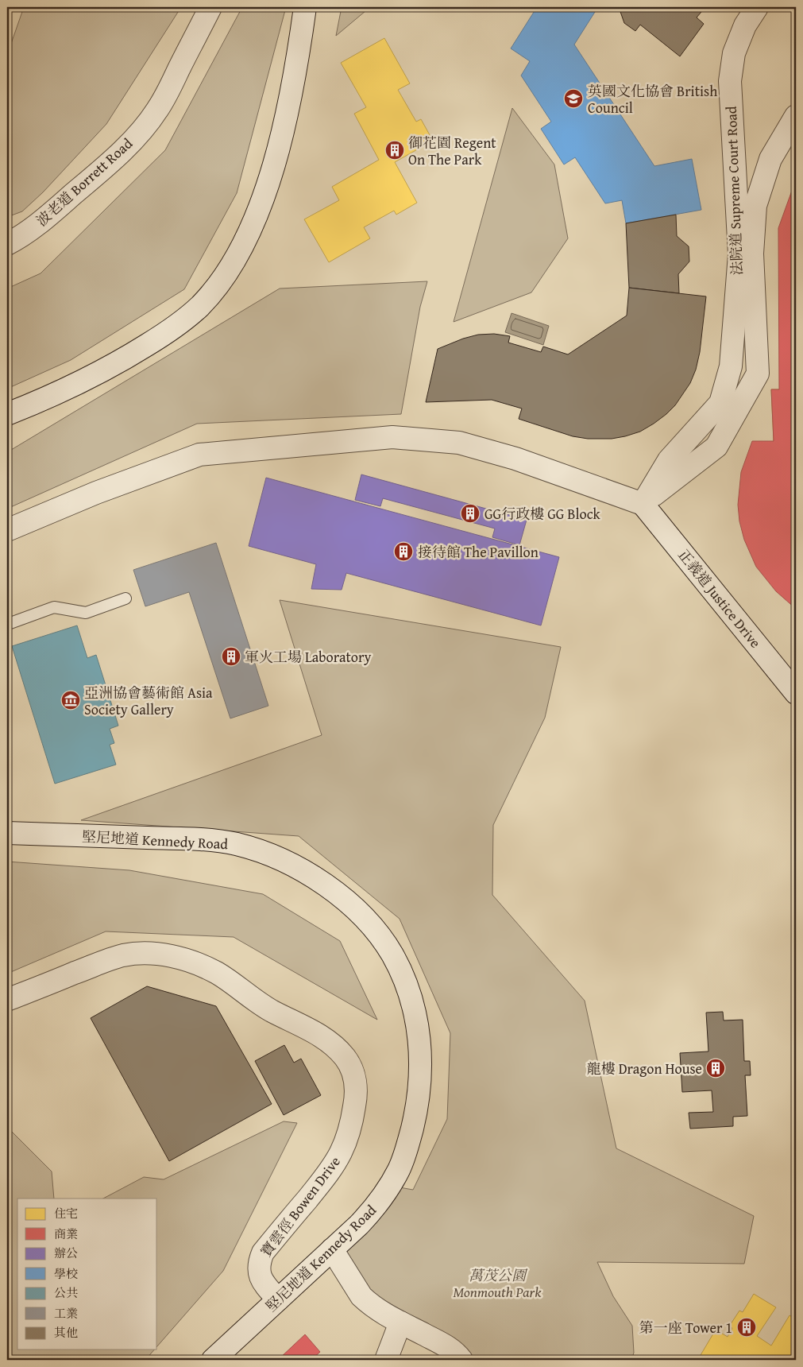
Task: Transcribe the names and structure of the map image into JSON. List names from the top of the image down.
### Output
{
  "streets": {
    "street": [
      "波老道 Borrett Road",
      "法院道 Supreme Court Road",
      "正義道 Justice Drive",
      "堅尼地道 Kennedy Road",
      "寶雲徑 Bowen Drive"
    ]
  },
  "crossings": [
    ["法院道 Supreme Court Road", "正義道 Justice Drive"],
    ["堅尼地道 Kennedy Road", "寶雲徑 Bowen Drive"]
  ],
  "parks": ["萬茂公園 Monmouth Park"],
  "places": {
    "school or university": ["英國文化協會 British Council"],
    "building": [
      "御花園 Regent On The Park",
      "GG行政樓 GG Block",
      "接待館 The Pavillon",
      "軍火工場 Laboratory",
      "龍樓 Dragon House",
      "第一座 Tower 1"
    ],
    "museum": ["亞洲協會藝術館 Asia Society Gallery"]
  },
  "legend": [
    "住宅",
    "商業",
    "辦公",
    "學校",
    "公共",
    "工業",
    "其他"
  ]
}
